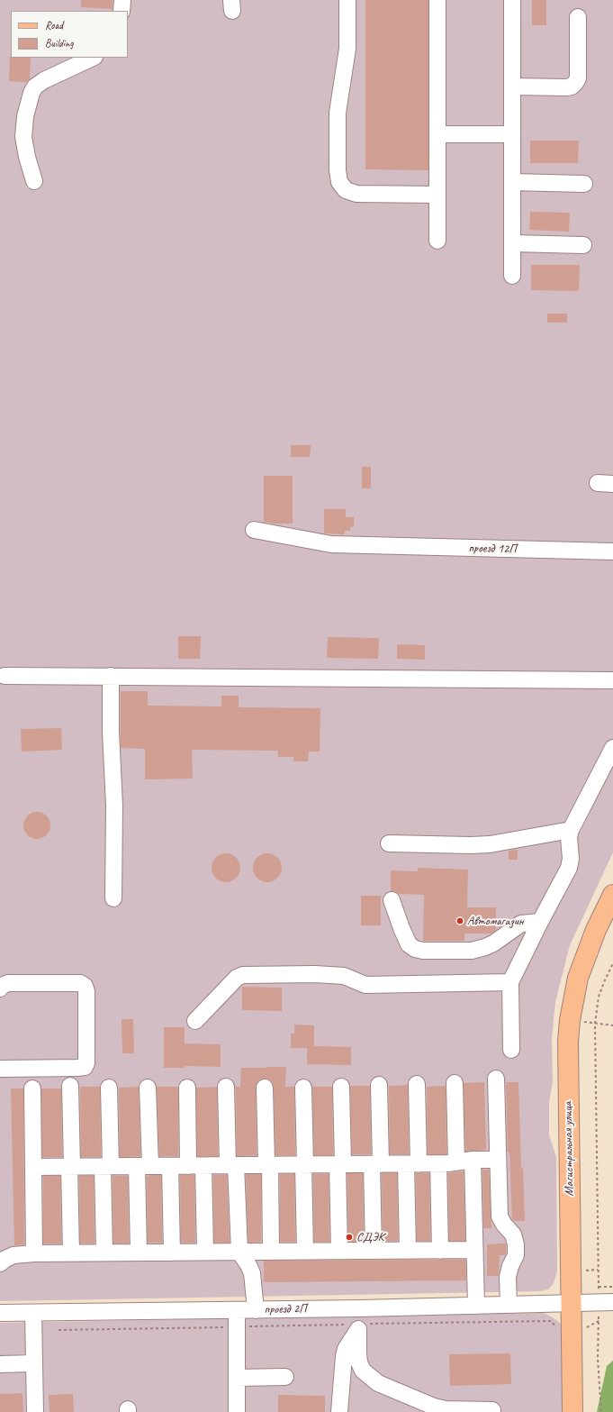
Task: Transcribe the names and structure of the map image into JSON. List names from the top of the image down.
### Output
{
  "streets": {
    "main road": ["Магистральная улица"],
    "street": ["проезд 12П", "проезд 2П"]
  },
  "crossings": [
    ["Магистральная улица", "проезд 2П"]
  ],
  "places": ["Автомагазин", "СДЭК"],
  "legend": ["Road", "Building"]
}
